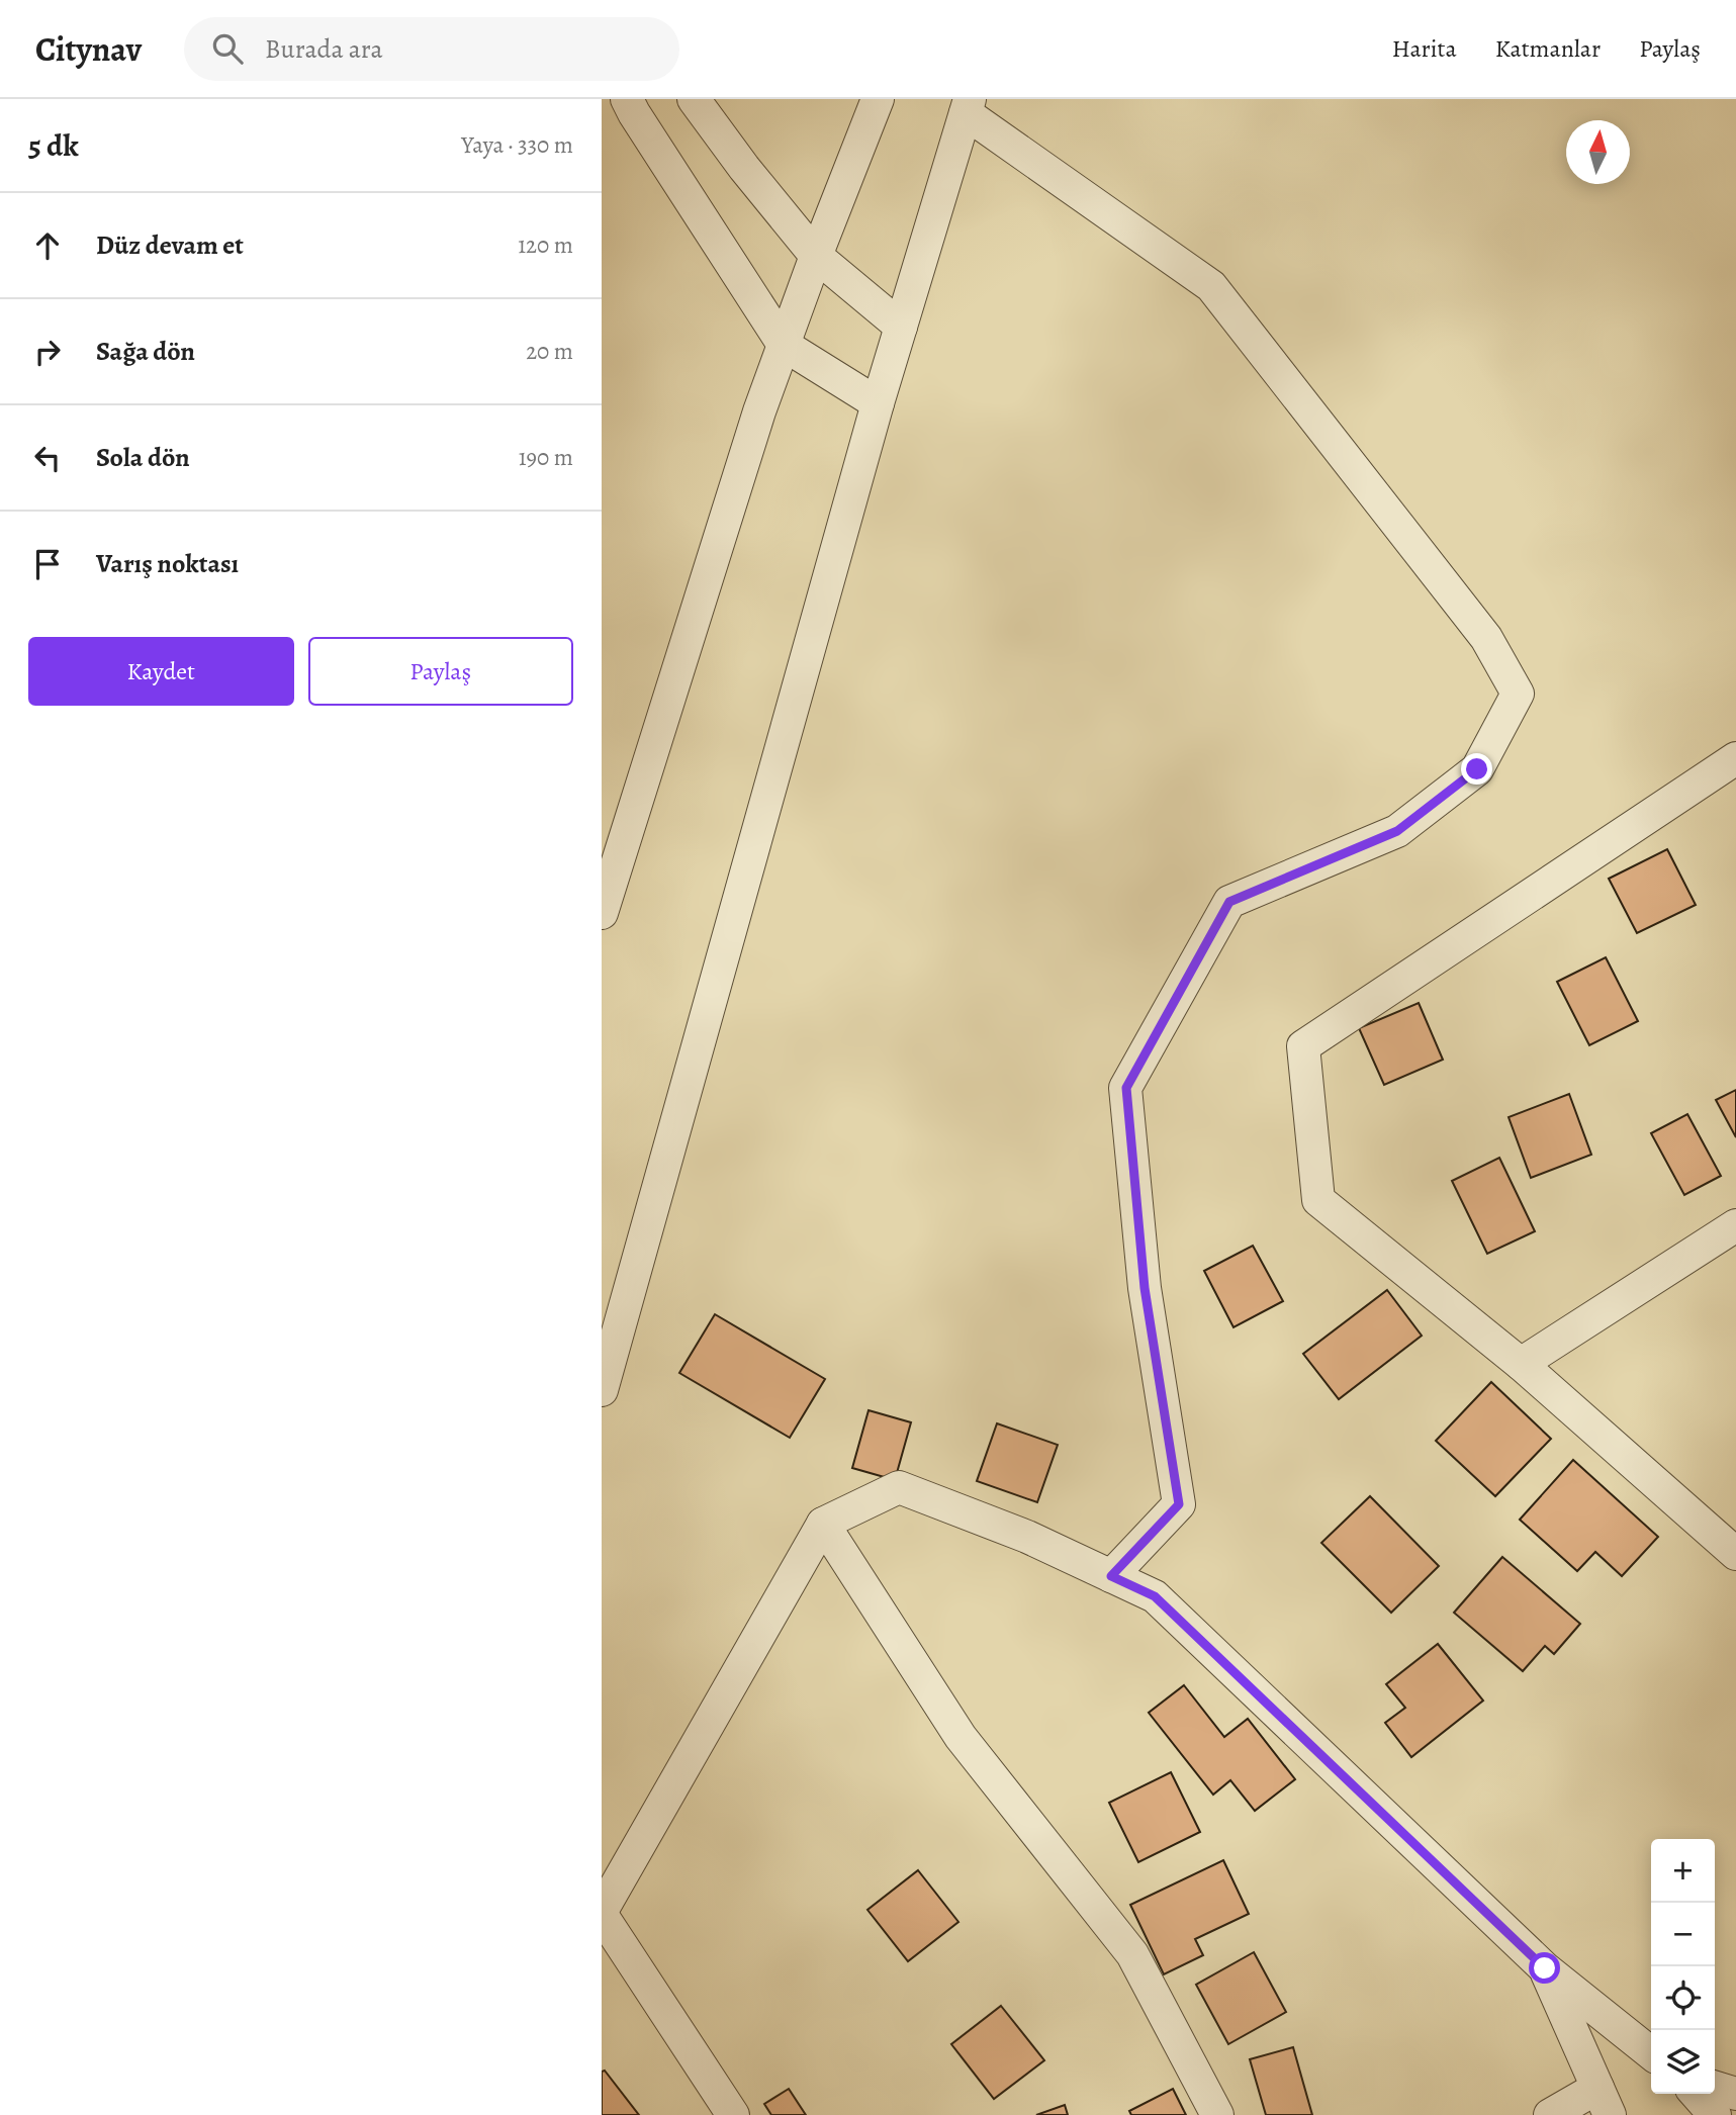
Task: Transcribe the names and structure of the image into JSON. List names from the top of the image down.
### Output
{
  "north": "top",
  "page": {
    "header": "Citynav",
    "search": "Burada ara",
    "nav": ["Harita", "Katmanlar", "Paylaş"],
    "heading": ["5 dk", "Yaya · 330 m"],
    "list": [
      ["Düz devam et", "120 m"],
      ["Sağa dön", "20 m"],
      ["Sola dön", "190 m"],
      "Varış noktası"
    ],
    "buttons": ["Kaydet", "Paylaş"],
    "map_buttons": ["+", "−"]
  }
}
